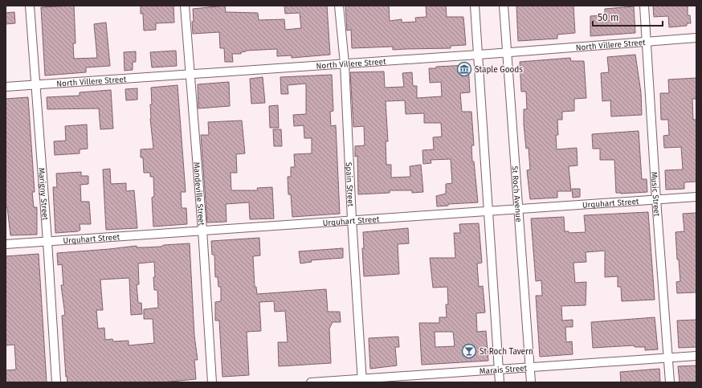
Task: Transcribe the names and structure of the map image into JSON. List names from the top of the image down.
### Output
{
  "streets": {
    "street": [
      "North Villere Street",
      "Spain Street",
      "Marigny Street",
      "Mandeville Street",
      "St Roch Avenue",
      "Music Street",
      "Urquhart Street",
      "Marais Street"
    ]
  },
  "crossings": [
    ["North Villere Street", "Spain Street"],
    ["North Villere Street", "Marigny Street"],
    ["North Villere Street", "Mandeville Street"],
    ["North Villere Street", "St Roch Avenue"],
    ["North Villere Street", "Music Street"],
    ["Spain Street", "Urquhart Street"],
    ["Spain Street", "Marais Street"],
    ["Marigny Street", "Urquhart Street"],
    ["Mandeville Street", "Urquhart Street"],
    ["St Roch Avenue", "Urquhart Street"],
    ["St Roch Avenue", "Marais Street"],
    ["Music Street", "Urquhart Street"],
    ["Music Street", "Marais Street"]
  ],
  "places": {
    "museum": ["Staple Goods"],
    "bar": ["St Roch Tavern"]
  },
  "scale_bar": "50 m"
}
